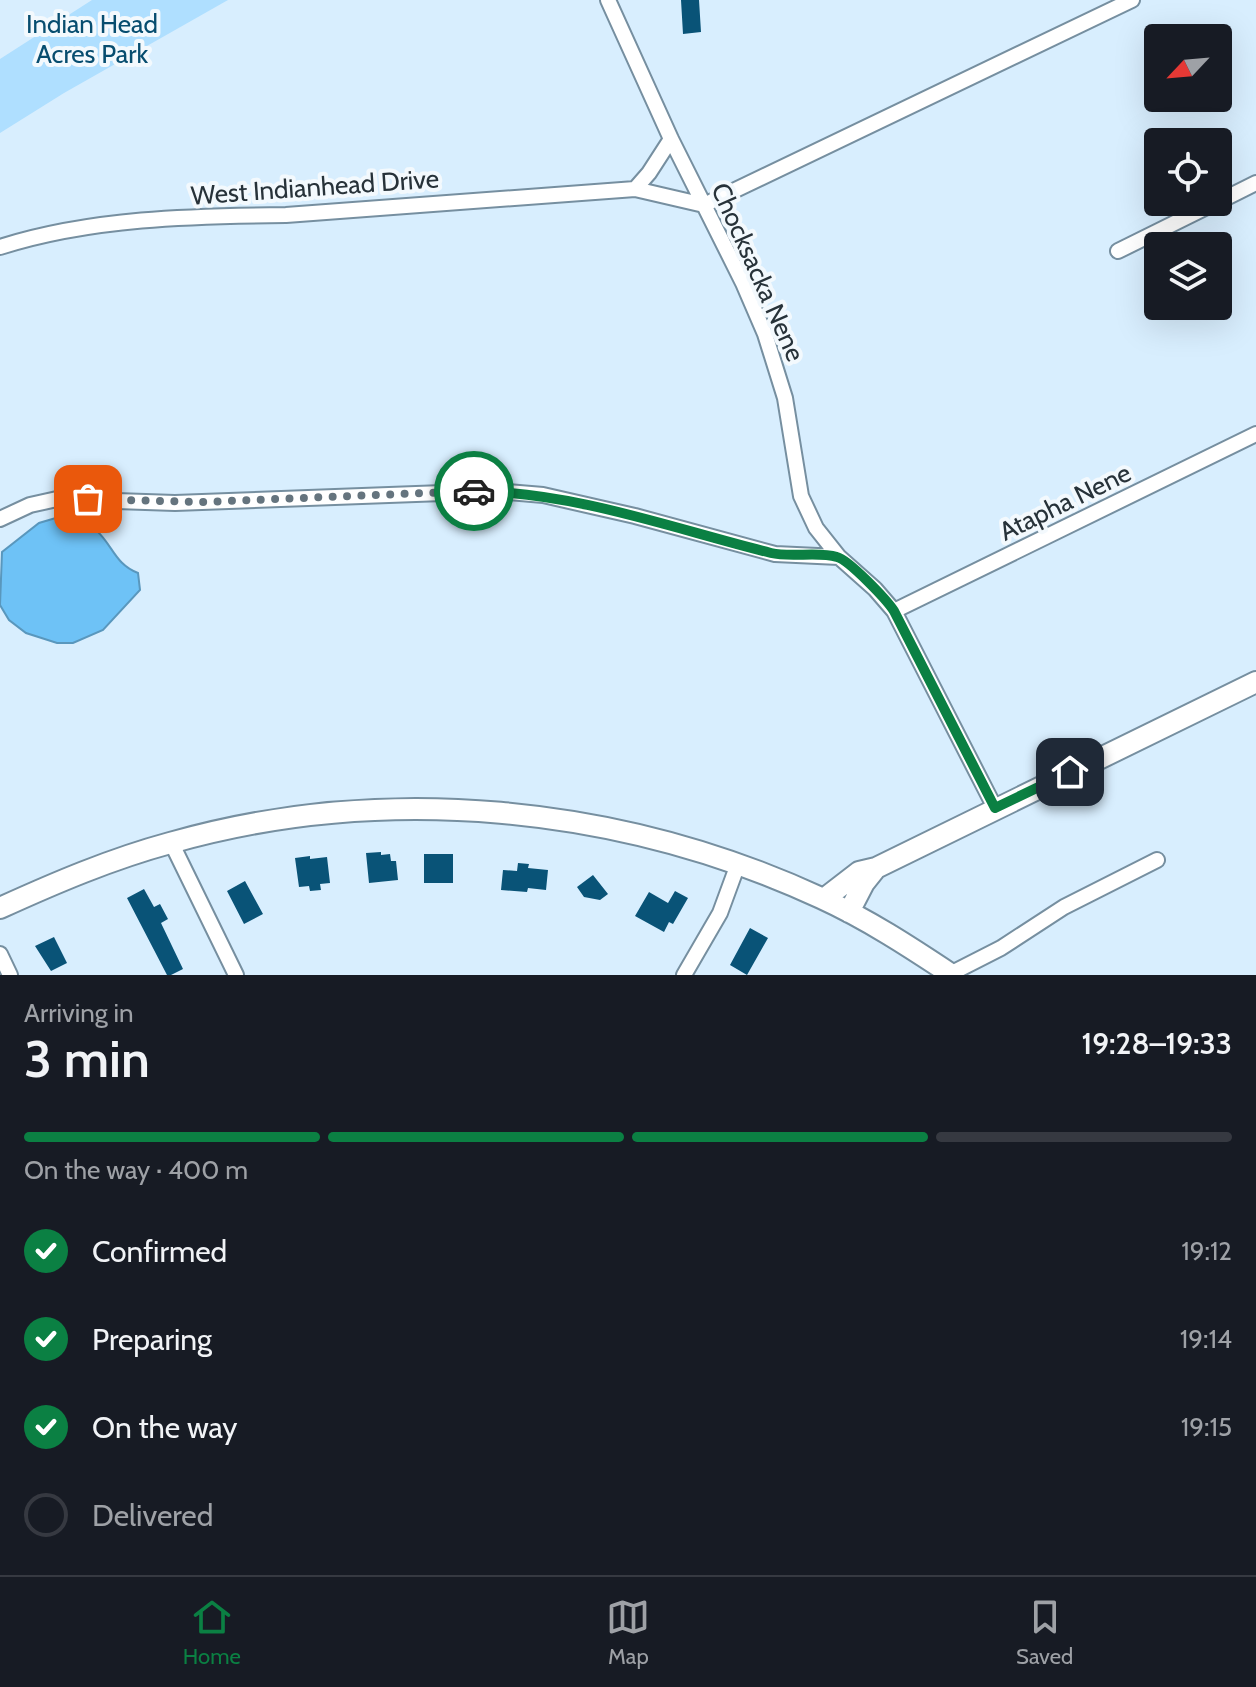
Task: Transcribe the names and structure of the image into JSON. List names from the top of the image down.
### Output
{
  "streets": {
    "street": ["West Indianhead Drive", "Chocksacka Nene", "Atapha Nene"]
  },
  "crossings": [
    ["West Indianhead Drive", "Chocksacka Nene"],
    ["Chocksacka Nene", "Atapha Nene"]
  ],
  "parks": ["Indian Head Acres Park"],
  "north": "bottom left",
  "page": {
    "heading": ["3 min", "Arriving in", "19:28–19:33"],
    "bar": "On the way · 400 m",
    "list": [
      ["Confirmed", "19:12"],
      ["Preparing", "19:14"],
      ["On the way", "19:15"],
      "Delivered"
    ],
    "tabs": ["Home", "Map", "Saved"]
  }
}
